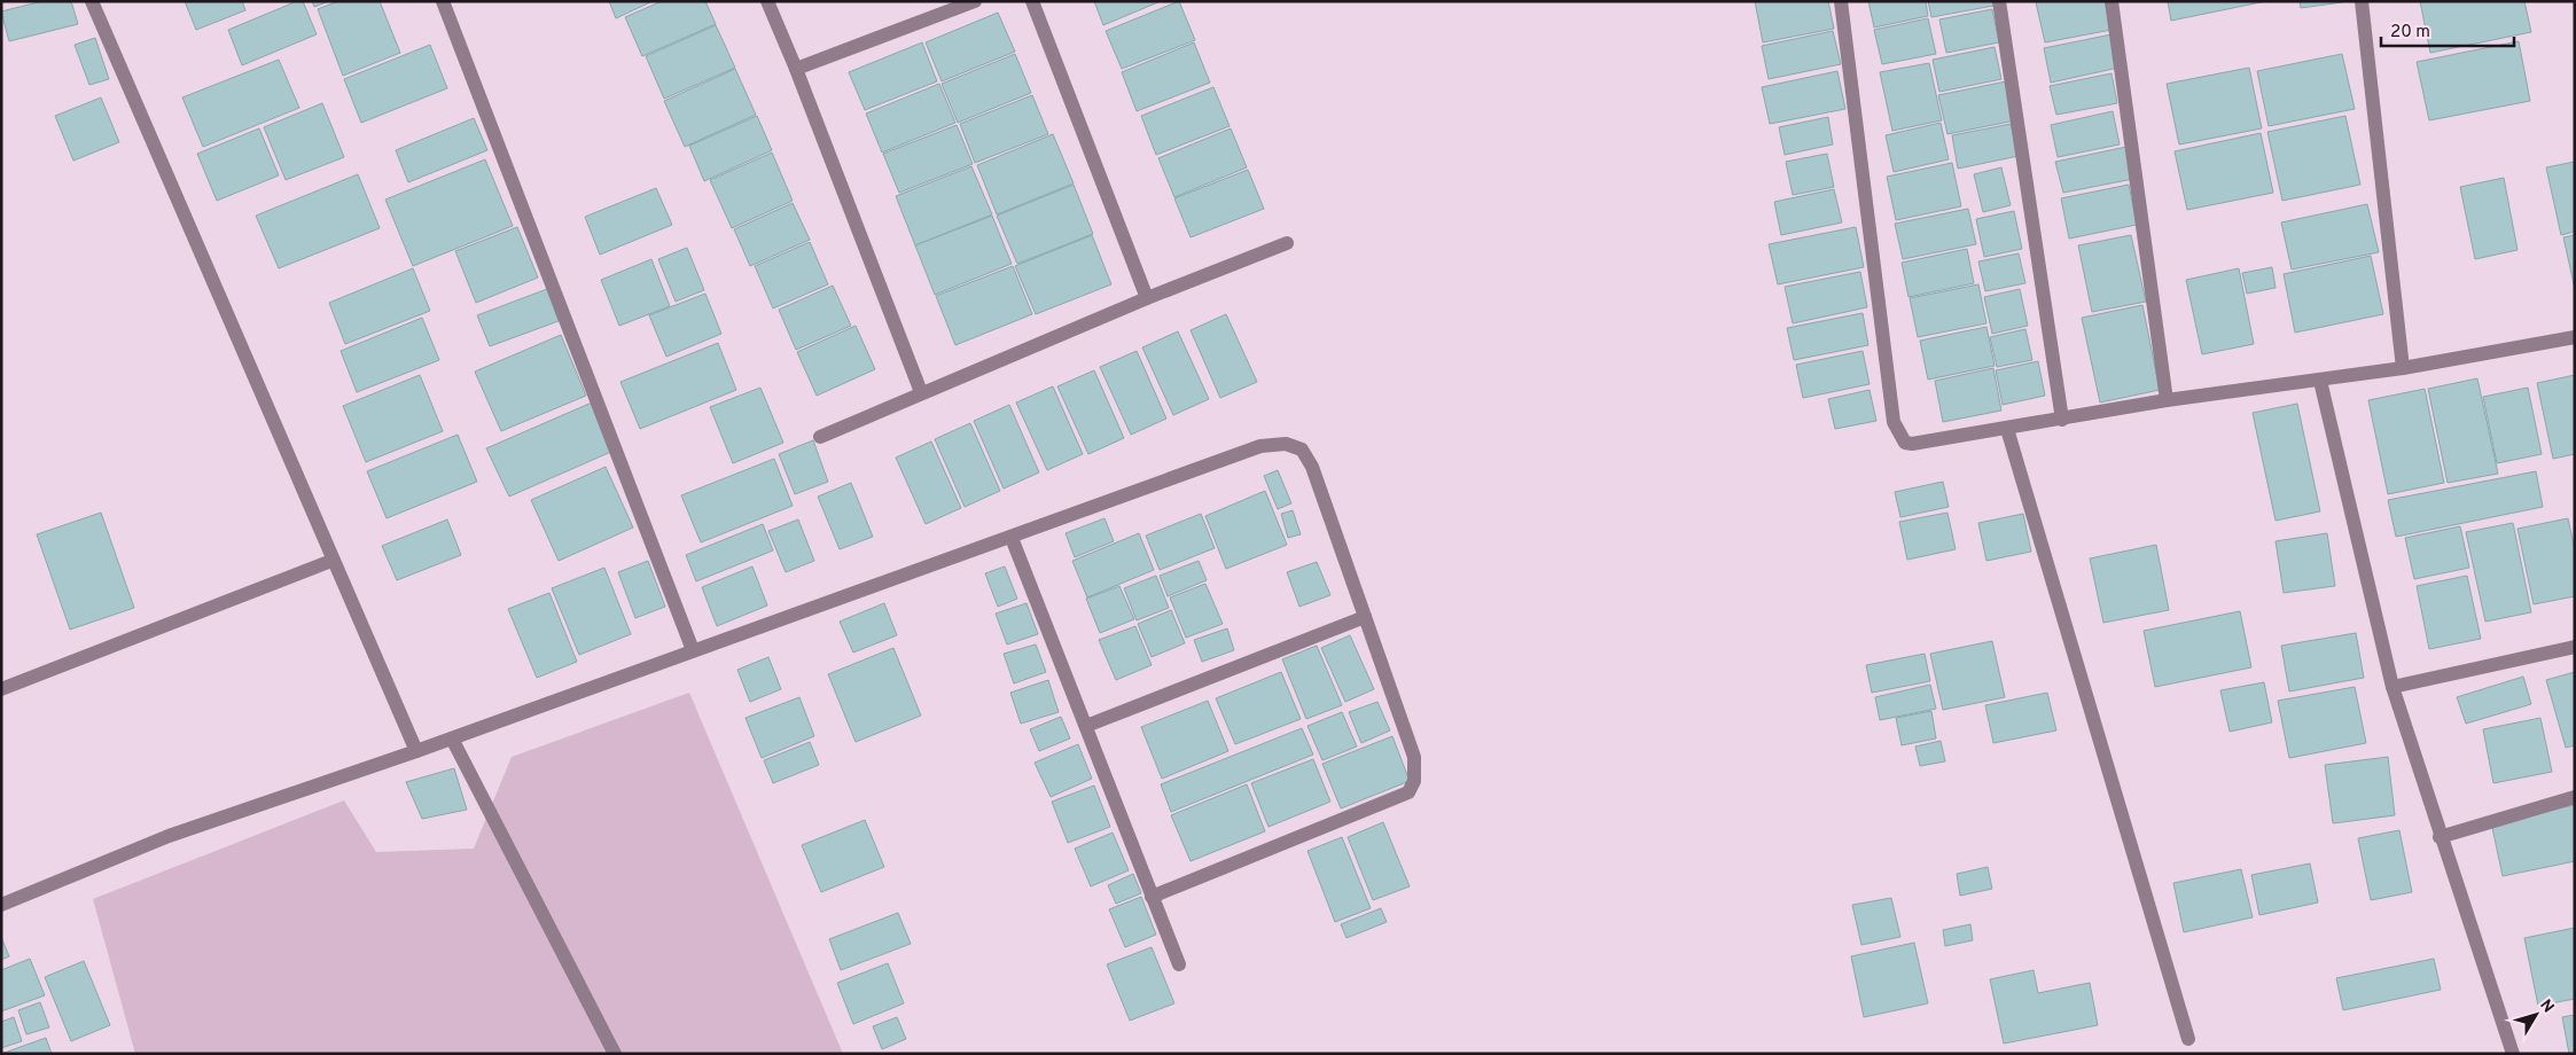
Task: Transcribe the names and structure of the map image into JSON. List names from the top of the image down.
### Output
{
  "scale_bar": "20 m",
  "north": "top right"
}
